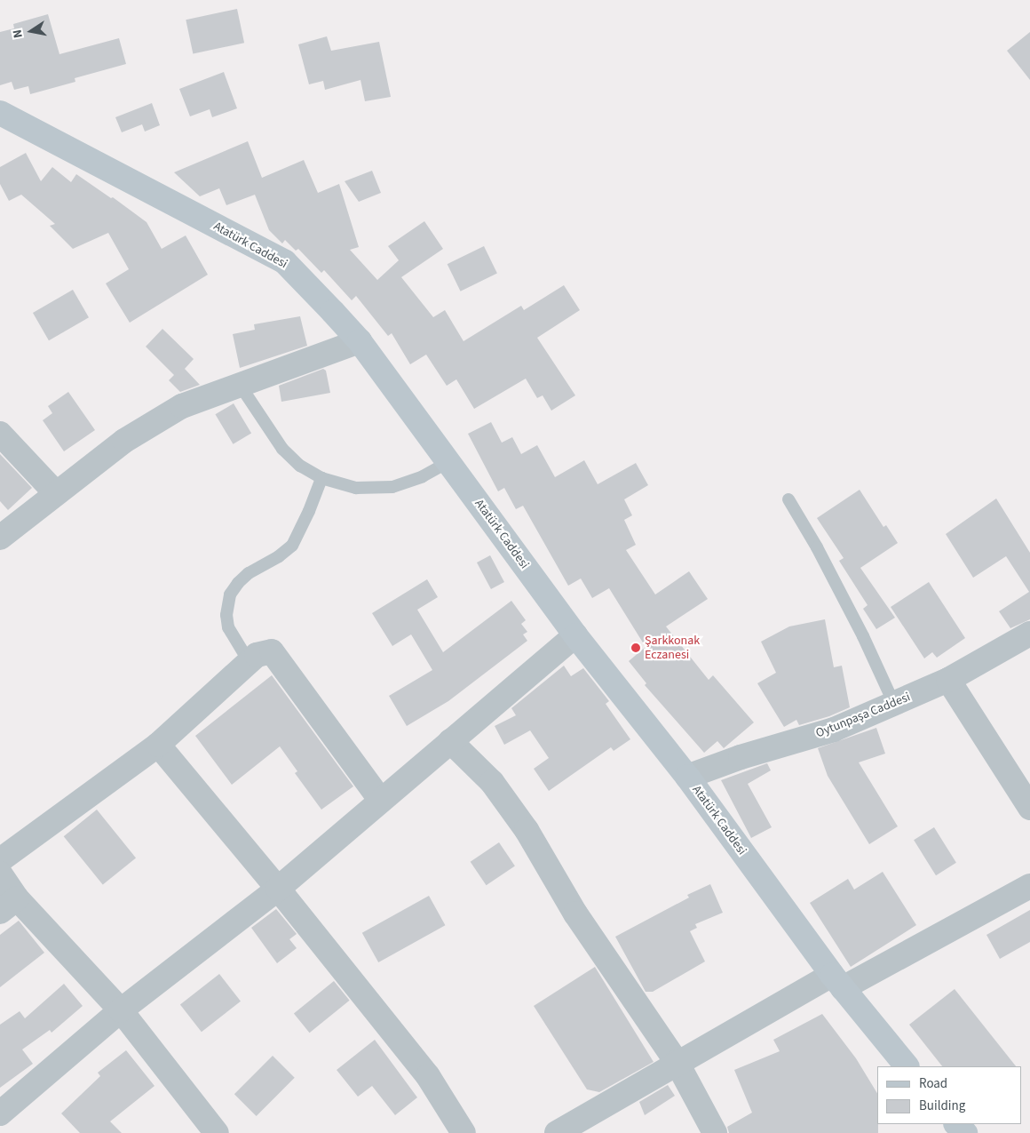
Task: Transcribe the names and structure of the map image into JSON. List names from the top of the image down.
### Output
{
  "streets": {
    "main road": ["Atatürk Caddesi"],
    "street": ["Oytunpaşa Caddesi"]
  },
  "crossings": [
    ["Atatürk Caddesi", "Oytunpaşa Caddesi"]
  ],
  "places": ["Şarkkonak Eczanesi"],
  "legend": ["Road", "Building"],
  "north": "left"
}
